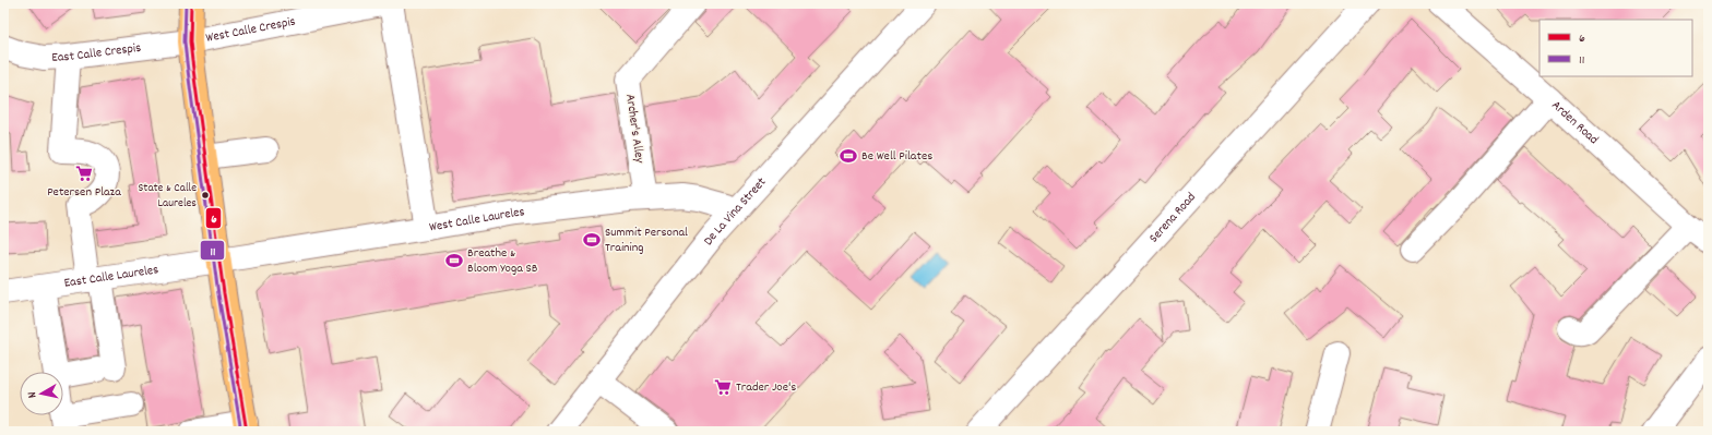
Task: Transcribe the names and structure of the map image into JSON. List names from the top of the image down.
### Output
{
  "streets": {
    "street": [
      "West Calle Crespis",
      "East Calle Crespis",
      "Arden Road",
      "Archer's Alley",
      "De La Vina Street",
      "Serena Road",
      "West Calle Laureles",
      "East Calle Laureles"
    ]
  },
  "crossings": [
    ["West Calle Crespis", "East Calle Crespis"],
    ["Archer's Alley", "West Calle Laureles"],
    ["De La Vina Street", "West Calle Laureles"],
    ["West Calle Laureles", "East Calle Laureles"]
  ],
  "places": {
    "sports": ["Be Well Pilates", "Summit Personal Training", "Breathe & Bloom Yoga SB"],
    "supermarket": ["Petersen Plaza", "Trader Joe's"],
    "other": ["State & Calle Laureles"]
  },
  "lines": ["transit line 6", "transit line 11"],
  "legend": ["6", "11"],
  "north": "left"
}
